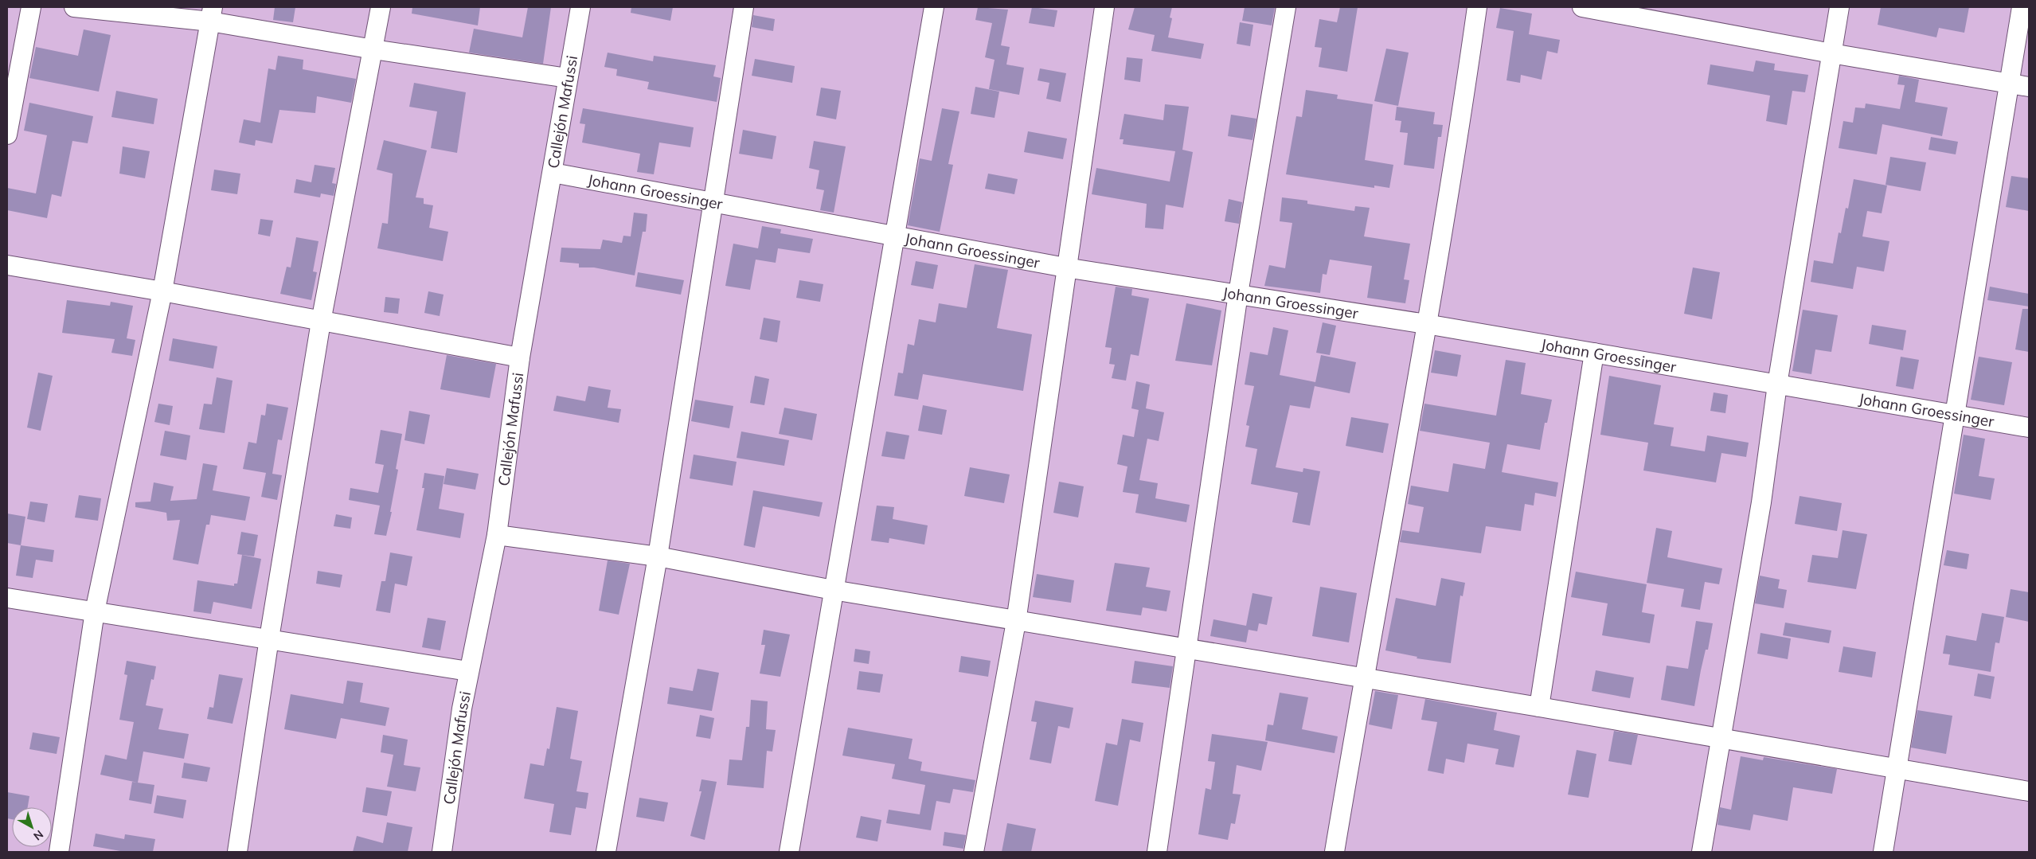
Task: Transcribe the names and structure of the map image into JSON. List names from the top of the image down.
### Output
{
  "streets": {
    "street": ["Callejón Mafussi", "Johann Groessinger"]
  },
  "crossings": [
    ["Callejón Mafussi", "Johann Groessinger"]
  ],
  "north": "bottom right"
}
